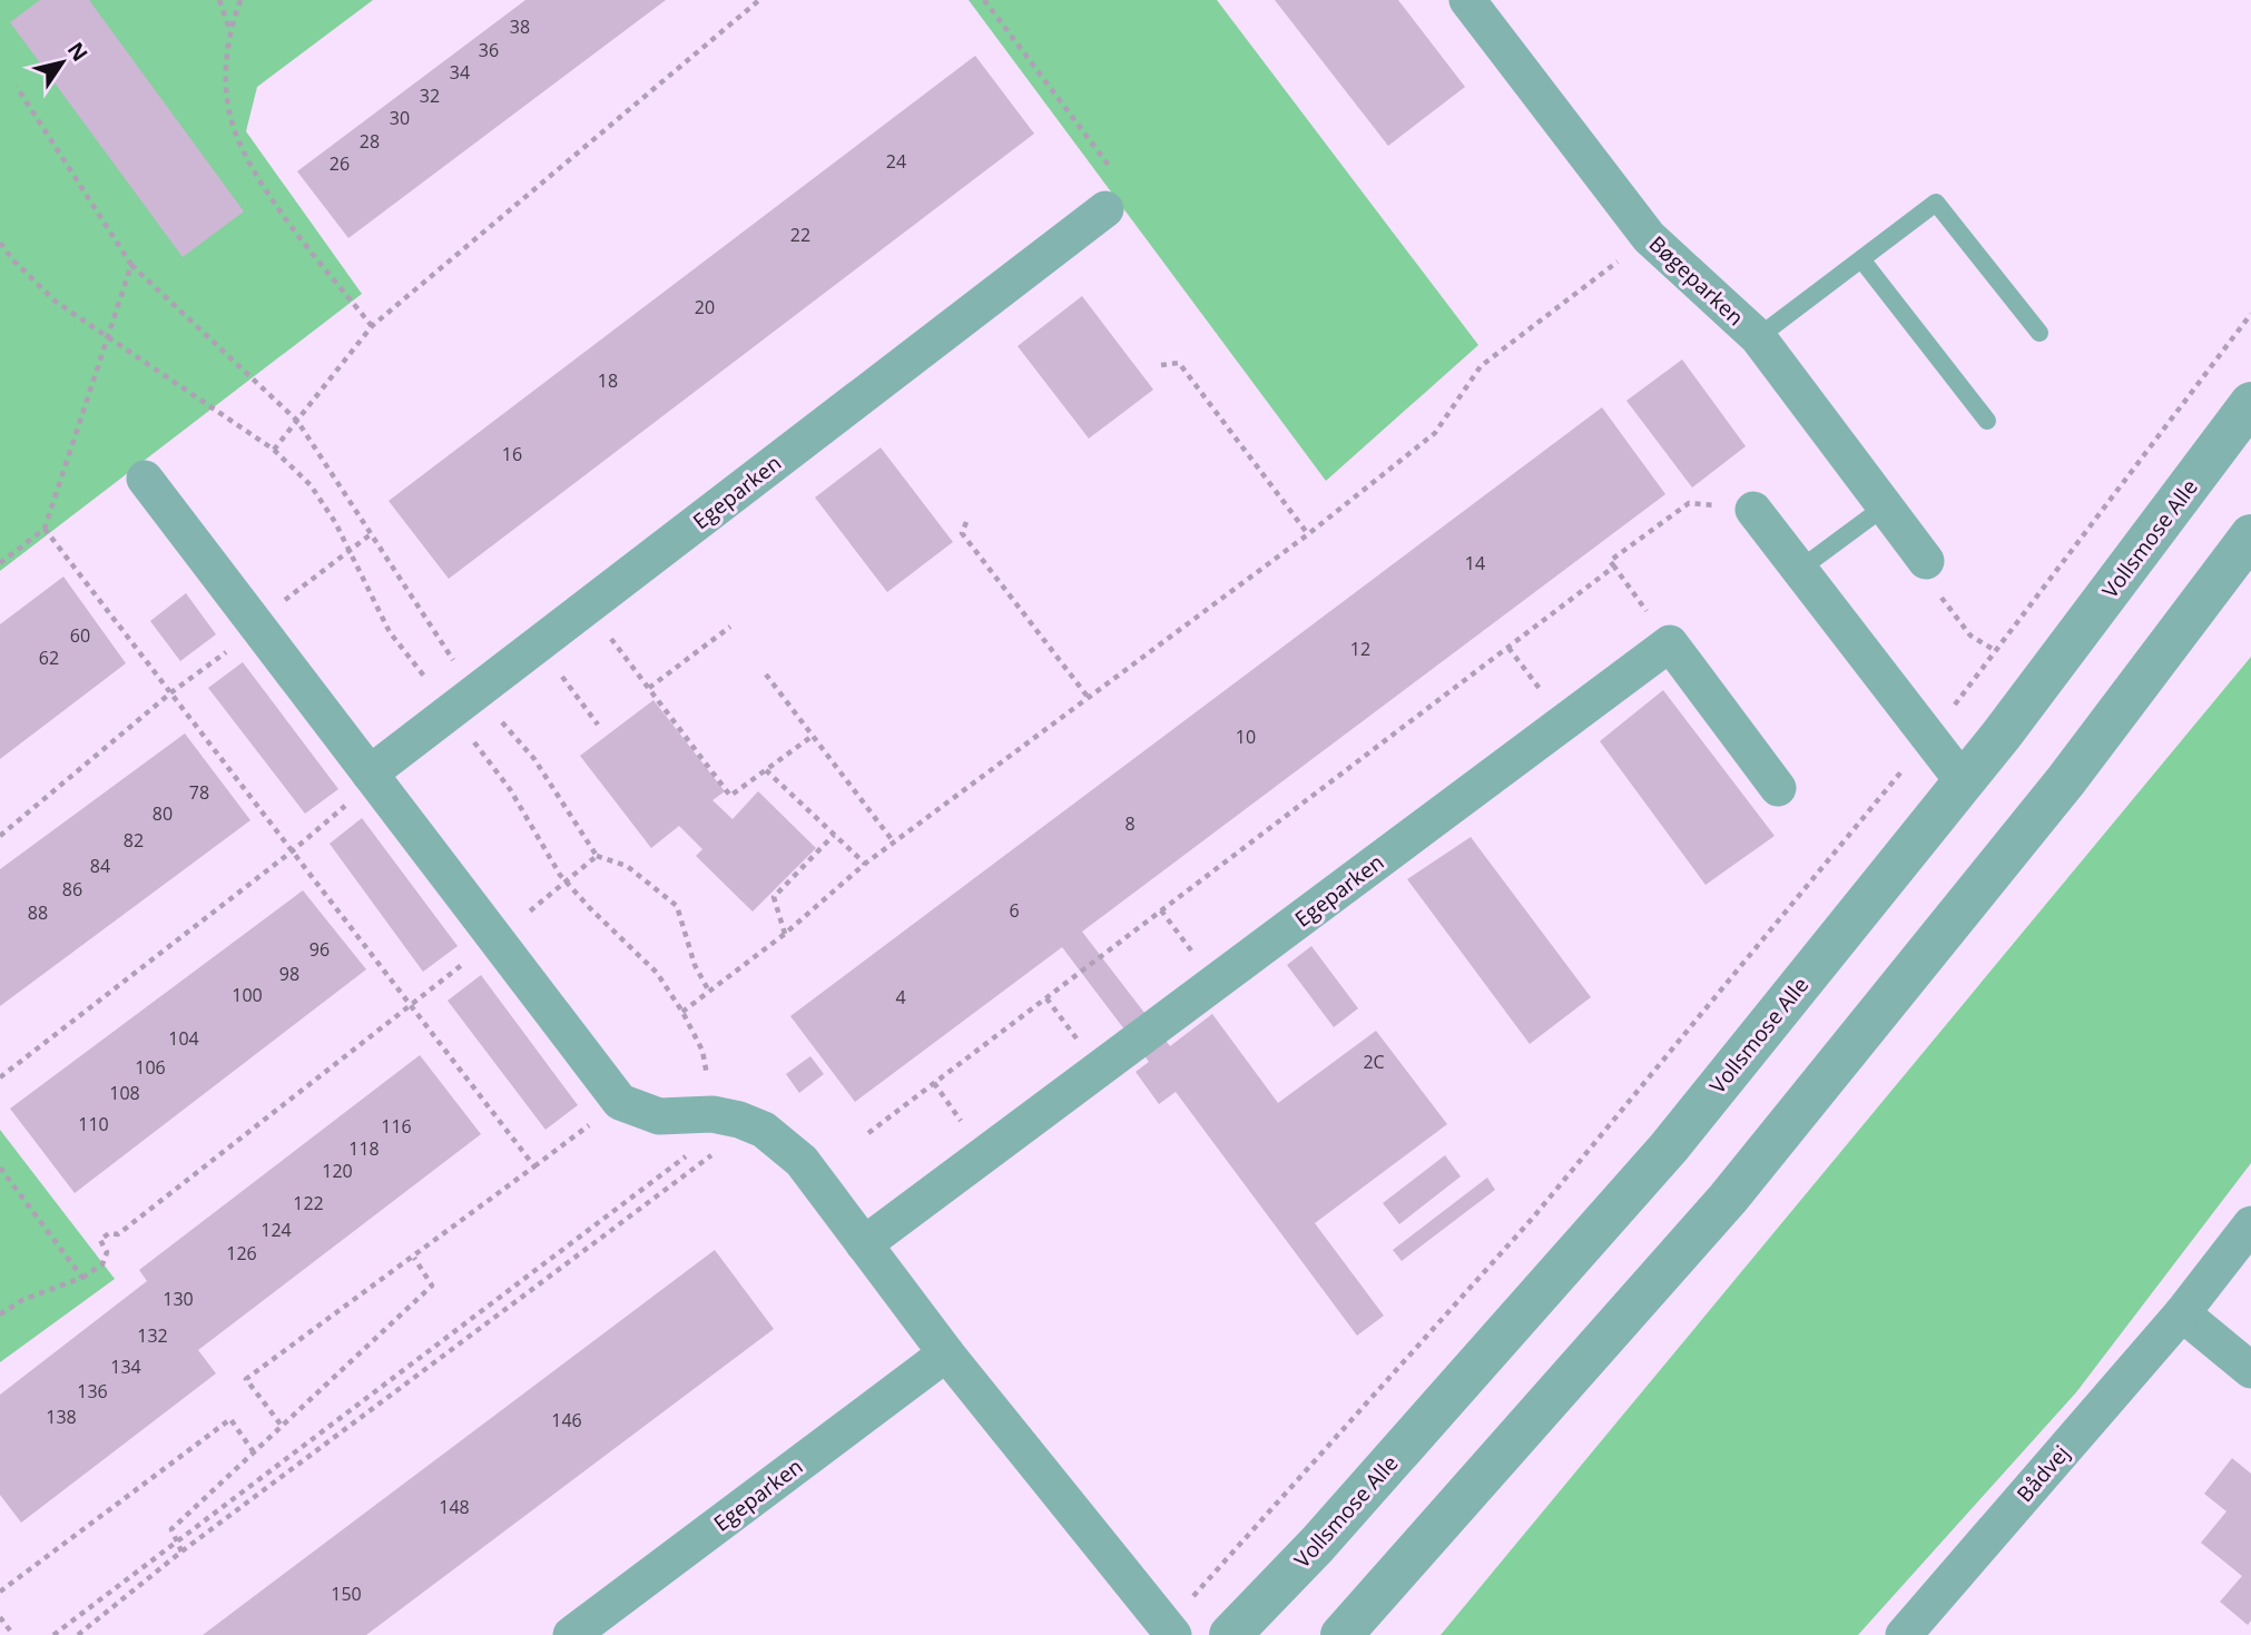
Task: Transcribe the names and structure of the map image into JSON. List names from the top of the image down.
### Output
{
  "streets": {
    "street": [
      "Bøgeparken",
      "Egeparken",
      "Vollsmose Alle",
      "Bådvej"
    ]
  },
  "house_numbers": [
    "38",
    "36",
    "34",
    "32",
    "30",
    "28",
    "24",
    "26",
    "22",
    "20",
    "18",
    "16",
    "14",
    "60",
    "12",
    "62",
    "10",
    "78",
    "80",
    "8",
    "82",
    "84",
    "86",
    "6",
    "88",
    "96",
    "98",
    "100",
    "4",
    "104",
    "2C",
    "106",
    "108",
    "110",
    "116",
    "118",
    "120",
    "122",
    "124",
    "126",
    "130",
    "132",
    "134",
    "136",
    "138",
    "146",
    "148",
    "150"
  ],
  "north": "top right"
}
